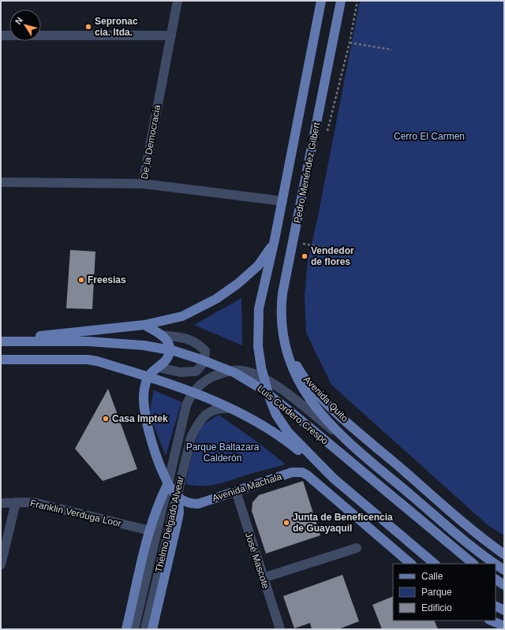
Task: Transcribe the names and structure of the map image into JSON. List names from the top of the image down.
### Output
{
  "streets": {
    "main road": [
      "Pedro Menéndez Gilbert",
      "Avenida Quito",
      "Luís Cordero Crespo",
      "Avenida Machala",
      "Thelmo Delgado Alvear"
    ],
    "street": ["De la Democracia", "Franklin Verduga Loor", "José Mascote"]
  },
  "crossings": [
    ["De la Democracia", "Pedro Menéndez Gilbert"],
    ["Pedro Menéndez Gilbert", "Avenida Quito"],
    ["Avenida Quito", "Thelmo Delgado Alvear"],
    ["Avenida Machala", "Thelmo Delgado Alvear"],
    ["Avenida Machala", "José Mascote"],
    ["Franklin Verduga Loor", "Thelmo Delgado Alvear"]
  ],
  "parks": ["Cerro El Carmen", "Parque Baltazara Calderón"],
  "places": [
    "Sepronac cia. ltda.",
    "Vendedor de flores",
    "Freesias",
    "Casa Imptek",
    "Junta de Beneficencia de Guayaquil"
  ],
  "legend": ["Calle", "Parque", "Edificio"],
  "north": "top left"
}
